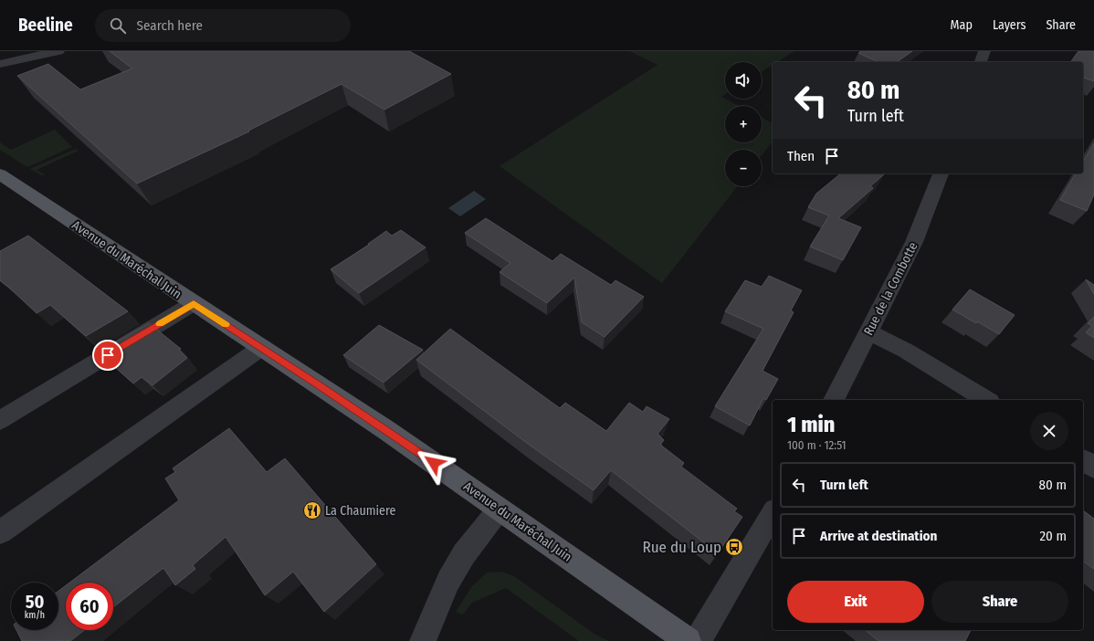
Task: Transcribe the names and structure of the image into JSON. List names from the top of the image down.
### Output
{
  "streets": {
    "main road": ["Avenue du Maréchal Juin"],
    "street": ["Rue de la Combotte"]
  },
  "places": {
    "restaurant": ["La Chaumiere"],
    "bus stop": ["Rue du Loup"]
  },
  "page": {
    "header": "Beeline",
    "search": "Search here",
    "nav": ["Map", "Layers", "Share"],
    "map_buttons": ["+", "−"],
    "turn": ["80 m", "Turn left"],
    "then": "Then",
    "heading": ["1 min", "100 m · 12:51"],
    "list": [
      {
        "name": "Turn left",
        "value": "80 m"
      },
      {
        "name": "Arrive at destination",
        "value": "20 m"
      }
    ],
    "buttons": ["Exit", "Share"],
    "speed": "50 km/h",
    "limit": "60"
  }
}
